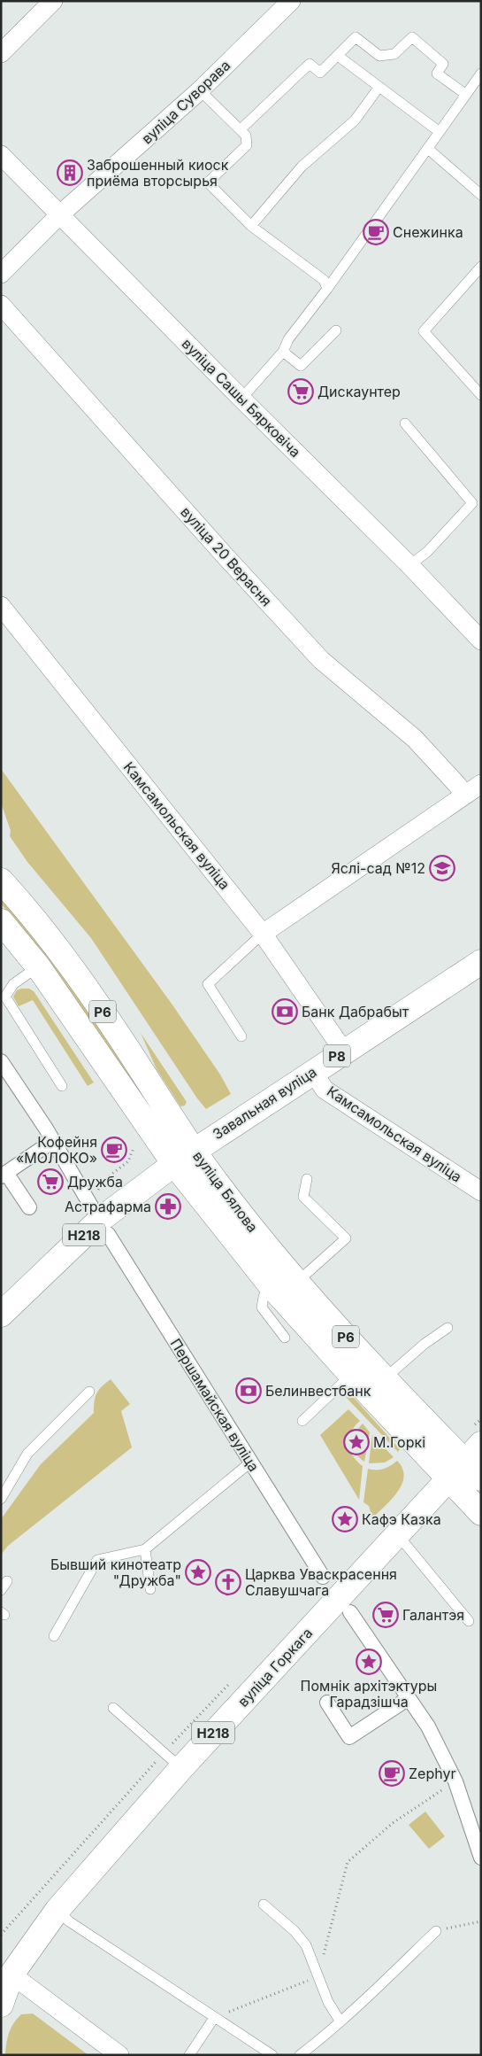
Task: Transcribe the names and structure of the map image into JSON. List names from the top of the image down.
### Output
{
  "streets": {
    "main road": [
      "Р6",
      "Р8",
      "Завальная вуліца",
      "вуліца Бялова",
      "Н218",
      "вуліца Горкага"
    ],
    "street": [
      "вуліца Суворава",
      "вуліца Сашы Бярковіча",
      "вуліца 20 Верасня",
      "Камсамольская вуліца",
      "Першамайская вуліца"
    ]
  },
  "crossings": [
    ["вуліца Суворава", "вуліца Сашы Бярковіча"],
    ["Камсамольская вуліца", "Завальная вуліца"],
    ["Завальная вуліца", "вуліца Бялова"],
    ["вуліца Бялова", "вуліца Горкага"]
  ],
  "places": {
    "building": ["Заброшенный киоск приёма вторсырья"],
    "cafe": ["Снежинка", "Кофейня «МОЛОКО»", "Zephyr"],
    "supermarket": ["Дискаунтер", "Дружба", "Галантэя"],
    "school or university": ["Яслі-сад №12"],
    "bank": ["Банк Дабрабыт", "Белинвестбанк"],
    "pharmacy": ["Астрафарма"],
    "place": [
      "М.Горкі",
      "Кафэ Казка",
      "Бывший кинотеатр \"Дружба\"",
      "Помнік архітэктуры Гарадзішча"
    ],
    "church": ["Царква Уваскрасення Славушчага"]
  }
}
